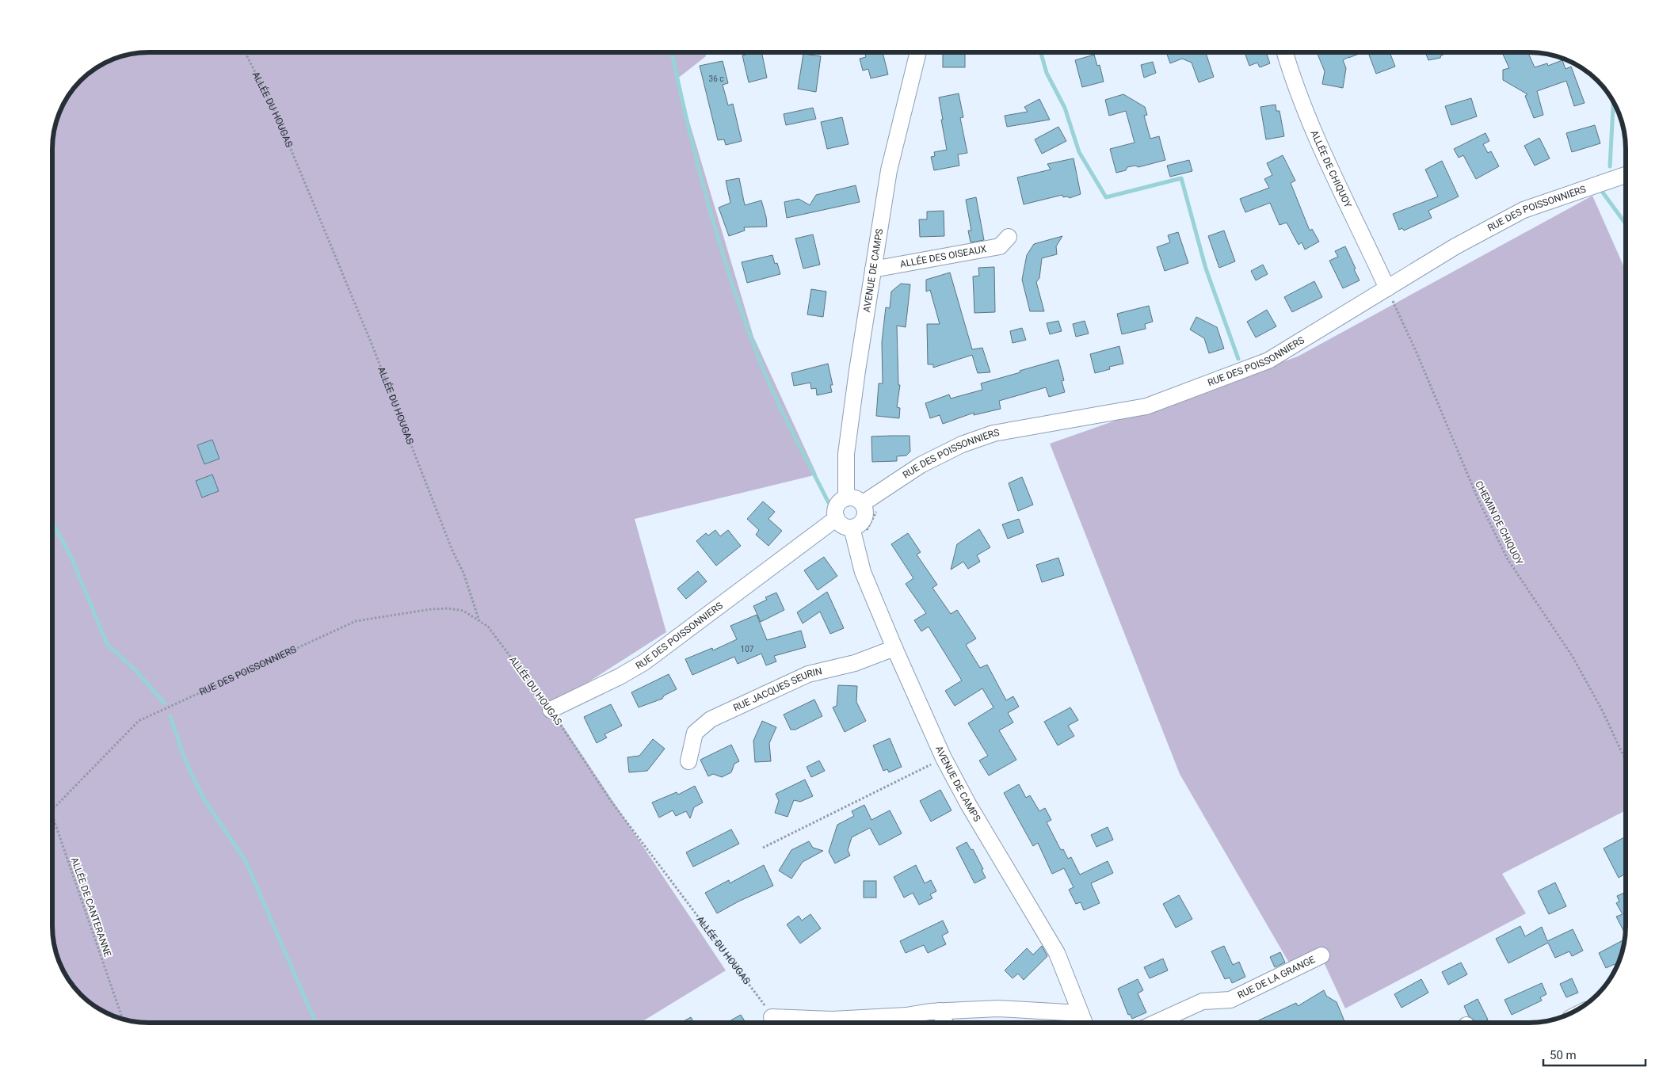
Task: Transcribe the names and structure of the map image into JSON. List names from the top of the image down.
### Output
{
  "streets": {
    "street": [
      "ALLÉE DE CHIQUOY",
      "RUE DES POISSONNIERS",
      "ALLÉE DES OISEAUX",
      "AVENUE DE CAMPS",
      "RUE JACQUES SEURIN",
      "RUE DE LA GRANGE"
    ],
    "path": ["ALLÉE DU HOUGAS", "CHEMIN DE CHIQUOY", "ALLÉE DE CANTERANNE"]
  },
  "crossings": [
    ["ALLÉE DU HOUGAS", "RUE DES POISSONNIERS"],
    ["ALLÉE DE CHIQUOY", "RUE DES POISSONNIERS"],
    ["ALLÉE DE CHIQUOY", "CHEMIN DE CHIQUOY"],
    ["RUE DES POISSONNIERS", "AVENUE DE CAMPS"],
    ["RUE DES POISSONNIERS", "CHEMIN DE CHIQUOY"],
    ["ALLÉE DES OISEAUX", "AVENUE DE CAMPS"],
    ["AVENUE DE CAMPS", "RUE JACQUES SEURIN"]
  ],
  "house_numbers": ["36 c", "107"],
  "scale_bar": "50 m"
}
